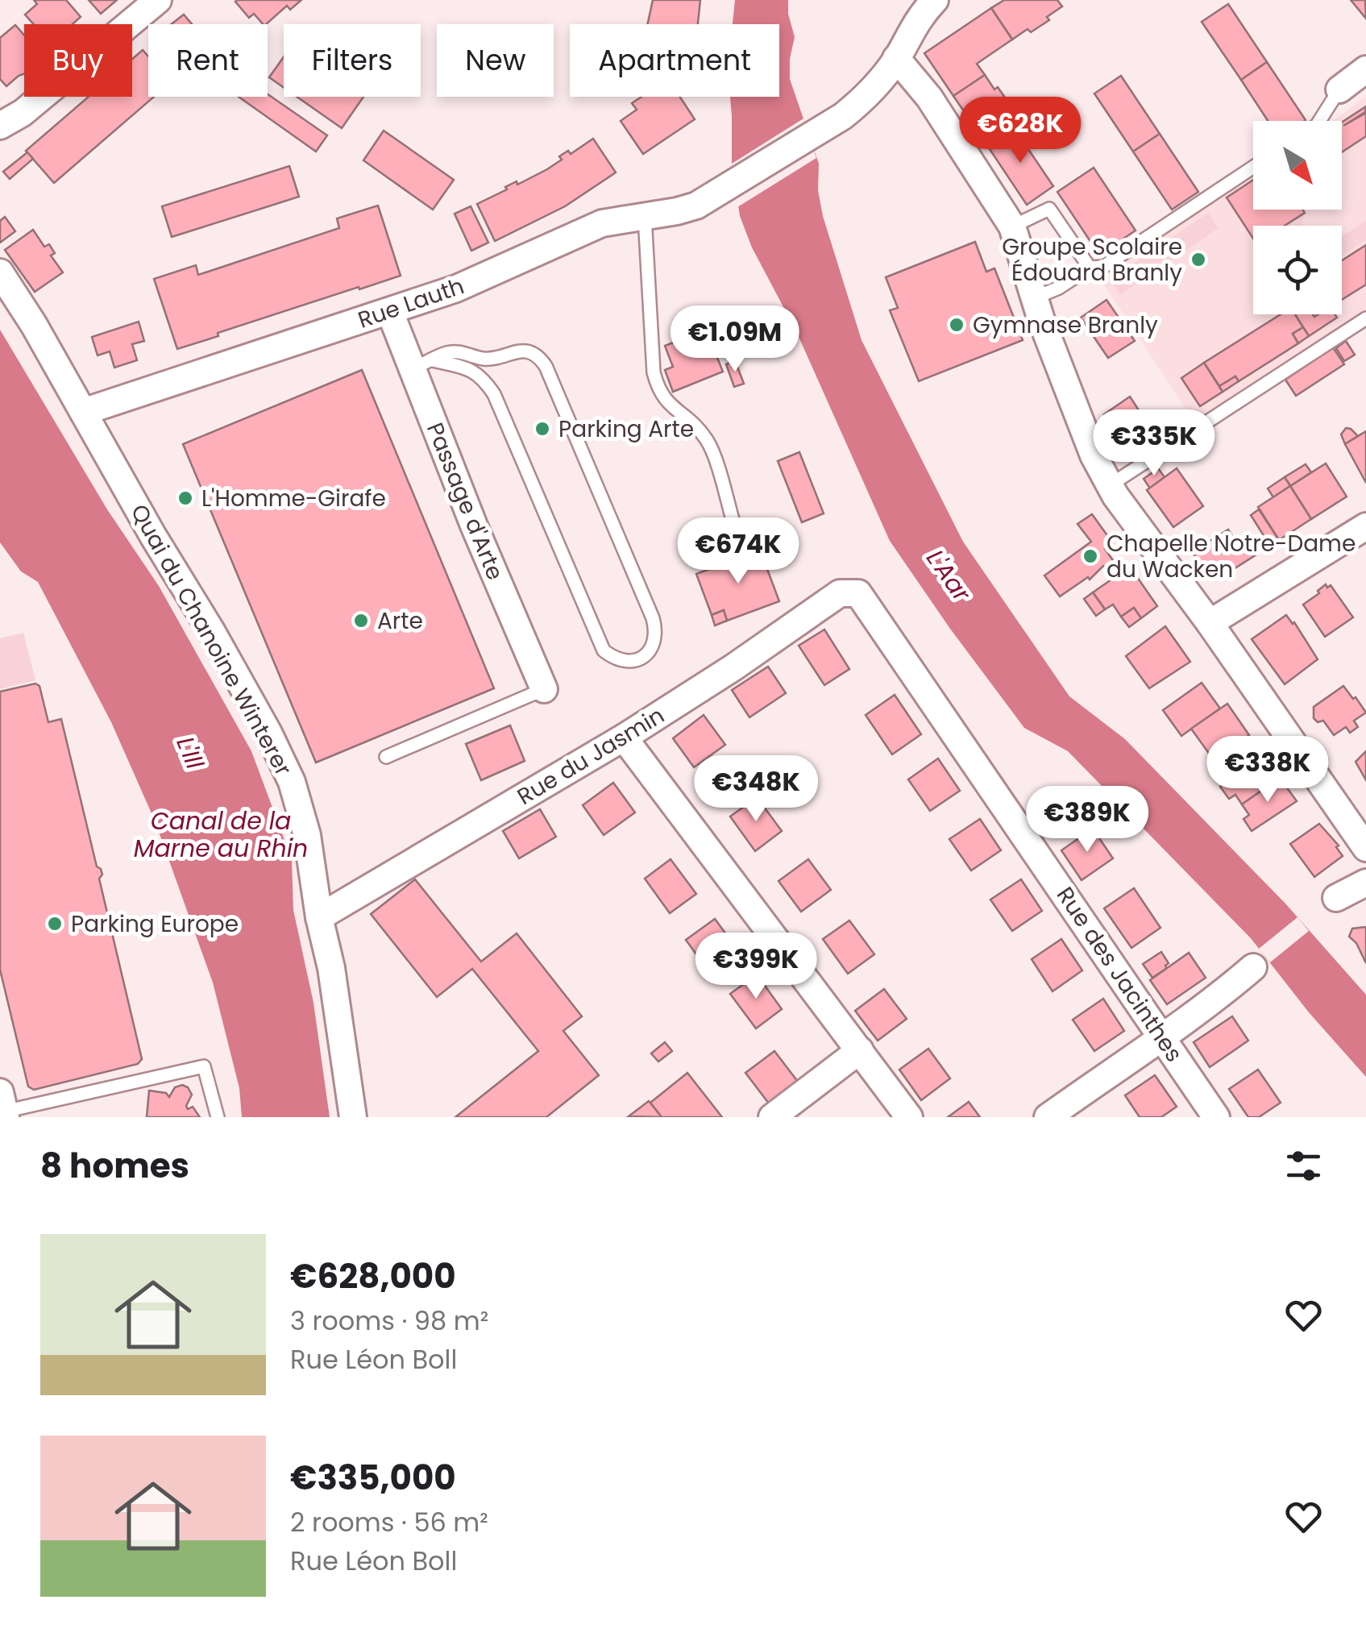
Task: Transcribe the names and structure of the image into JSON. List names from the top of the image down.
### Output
{
  "streets": {
    "street": [
      "Rue Lauth",
      "Passage d'Arte",
      "Quai du Chanoine Winterer",
      "Rue du Jasmin",
      "Rue des Jacinthes"
    ]
  },
  "crossings": [
    ["Rue Lauth", "Passage d'Arte"],
    ["Rue Lauth", "Quai du Chanoine Winterer"],
    ["Quai du Chanoine Winterer", "Rue du Jasmin"],
    ["Rue du Jasmin", "Rue des Jacinthes"]
  ],
  "water": ["L'Aar", "L'Ill", "Canal de la Marne au Rhin"],
  "places": [
    "Groupe Scolaire Édouard Branly",
    "Gymnase Branly",
    "Parking Arte",
    "L'Homme-Girafe",
    "Chapelle Notre-Dame du Wacken",
    "Arte",
    "Parking Europe"
  ],
  "north": "bottom right",
  "page": {
    "chip": [
      "Buy",
      "Rent",
      "Filters",
      "New",
      "Apartment"
    ],
    "price": [
      "€628K",
      "€1.09M",
      "€335K",
      "€674K",
      "€338K",
      "€348K",
      "€389K",
      "€399K"
    ],
    "heading": "8 homes",
    "list": [
      {
        "name": "€628,000",
        "note": "3 rooms · 98 m² · Rue Léon Boll"
      },
      {
        "name": "€335,000",
        "note": "2 rooms · 56 m² · Rue Léon Boll"
      }
    ]
  }
}
